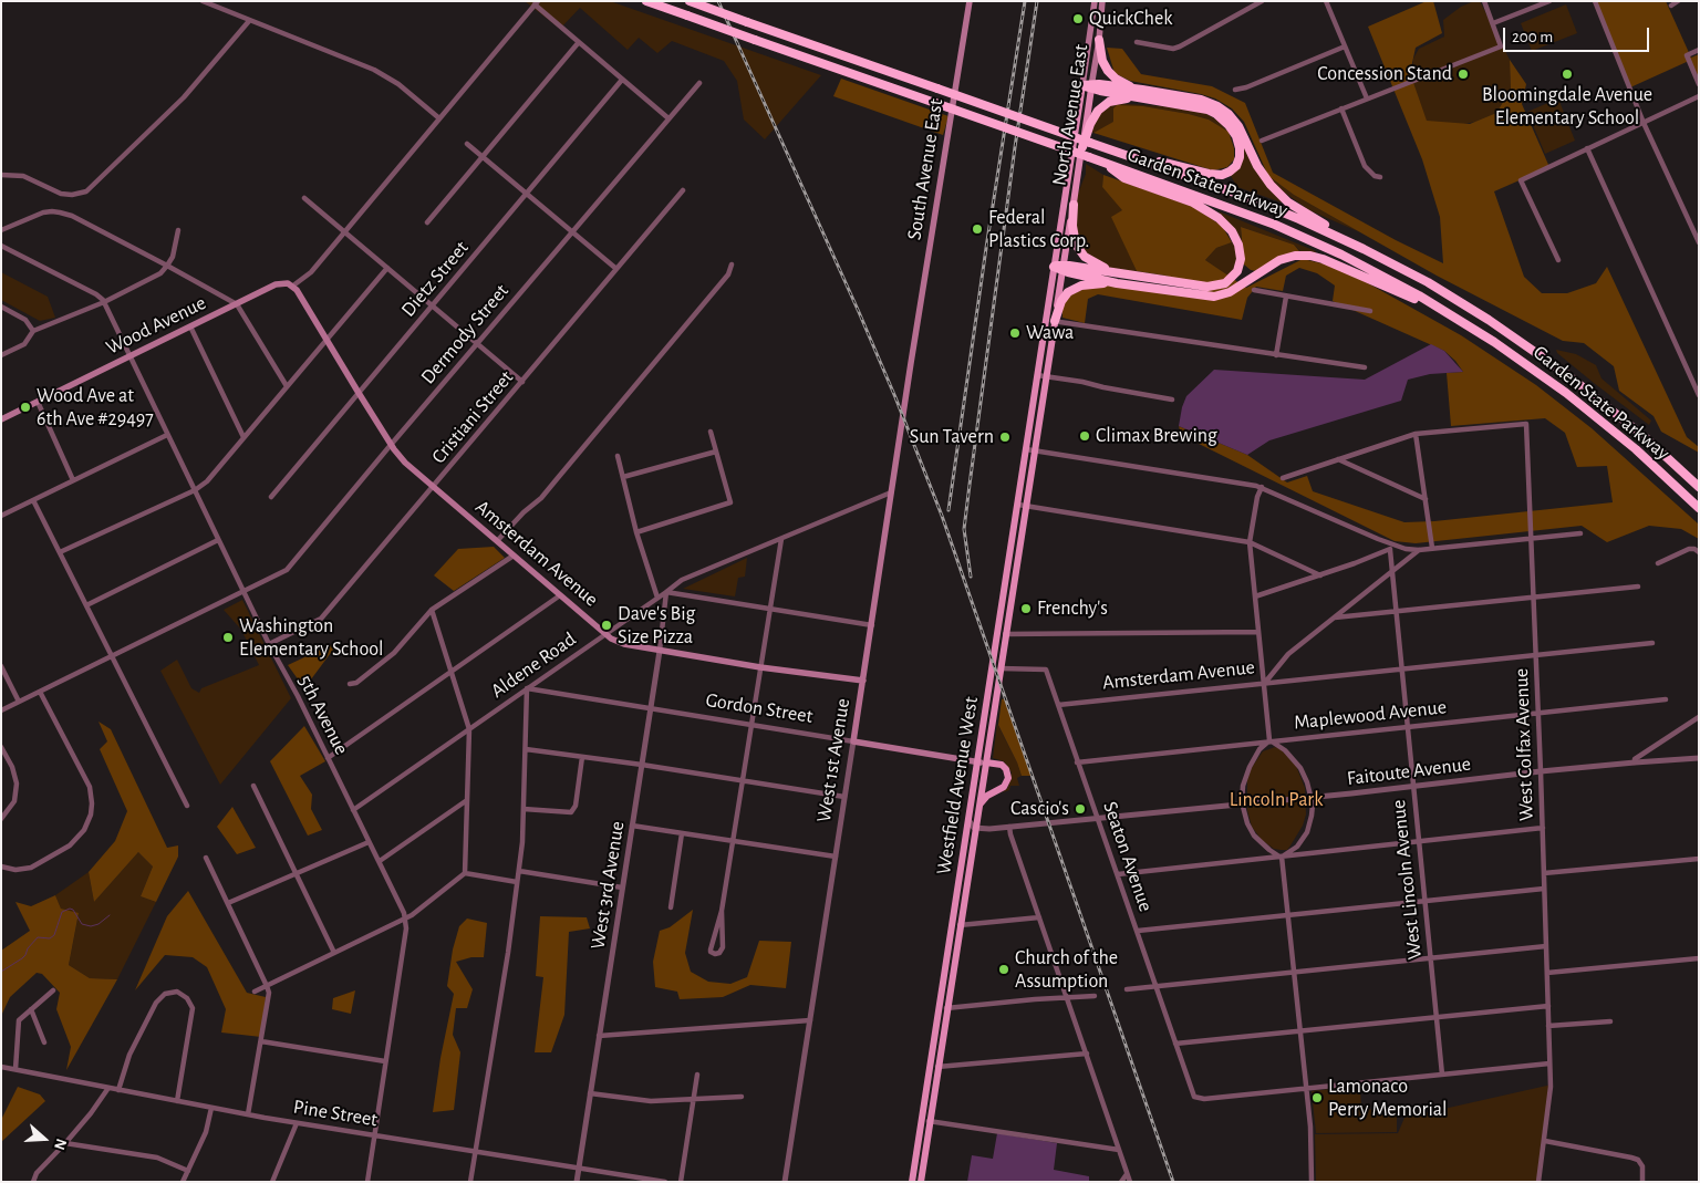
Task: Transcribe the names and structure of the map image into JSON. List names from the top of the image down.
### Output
{
  "streets": {
    "highway": ["Garden State Parkway"],
    "main road": [
      "North Avenue East",
      "South Avenue East",
      "Wood Avenue",
      "Amsterdam Avenue",
      "Gordon Street",
      "West 1st Avenue",
      "Westfield Avenue West"
    ],
    "street": [
      "Dietz Street",
      "Dermody Street",
      "Cristiani Street",
      "Aldene Road",
      "5th Avenue",
      "Maplewood Avenue",
      "West Colfax Avenue",
      "Faitoute Avenue",
      "Seaton Avenue",
      "West Lincoln Avenue",
      "West 3rd Avenue",
      "Pine Street"
    ]
  },
  "crossings": [
    ["North Avenue East", "Westfield Avenue West"],
    ["South Avenue East", "West 1st Avenue"],
    ["Dietz Street", "Amsterdam Avenue"],
    ["Wood Avenue", "Amsterdam Avenue"],
    ["Wood Avenue", "5th Avenue"],
    ["Dermody Street", "Amsterdam Avenue"],
    ["Dermody Street", "5th Avenue"],
    ["Cristiani Street", "Amsterdam Avenue"],
    ["Cristiani Street", "5th Avenue"],
    ["Amsterdam Avenue", "Aldene Road"],
    ["Amsterdam Avenue", "West 1st Avenue"],
    ["Amsterdam Avenue", "Seaton Avenue"],
    ["Amsterdam Avenue", "West Lincoln Avenue"],
    ["Amsterdam Avenue", "West 3rd Avenue"],
    ["Aldene Road", "Gordon Street"],
    ["Aldene Road", "5th Avenue"],
    ["Aldene Road", "West 1st Avenue"],
    ["Aldene Road", "West 3rd Avenue"],
    ["Gordon Street", "West 1st Avenue"],
    ["Gordon Street", "Westfield Avenue West"],
    ["Gordon Street", "West 3rd Avenue"],
    ["Maplewood Avenue", "West Colfax Avenue"],
    ["Maplewood Avenue", "Seaton Avenue"],
    ["Maplewood Avenue", "West Lincoln Avenue"],
    ["West Colfax Avenue", "Faitoute Avenue"],
    ["Faitoute Avenue", "Westfield Avenue West"],
    ["Faitoute Avenue", "Seaton Avenue"],
    ["Faitoute Avenue", "West Lincoln Avenue"],
    ["Westfield Avenue West", "Seaton Avenue"],
    ["West 3rd Avenue", "Pine Street"]
  ],
  "parks": ["Lincoln Park"],
  "places": [
    "QuickChek",
    "Concession Stand",
    "Bloomingdale Avenue Elementary School",
    "Federal Plastics Corp.",
    "Wawa",
    "Wood Ave at 6th Ave #29497",
    "Climax Brewing",
    "Sun Tavern",
    "Frenchy's",
    "Dave's Big Size Pizza",
    "Washington Elementary School",
    "Cascio's",
    "Church of the Assumption",
    "Lamonaco Perry Memorial"
  ],
  "scale_bar": "200 m",
  "north": "right"
}
